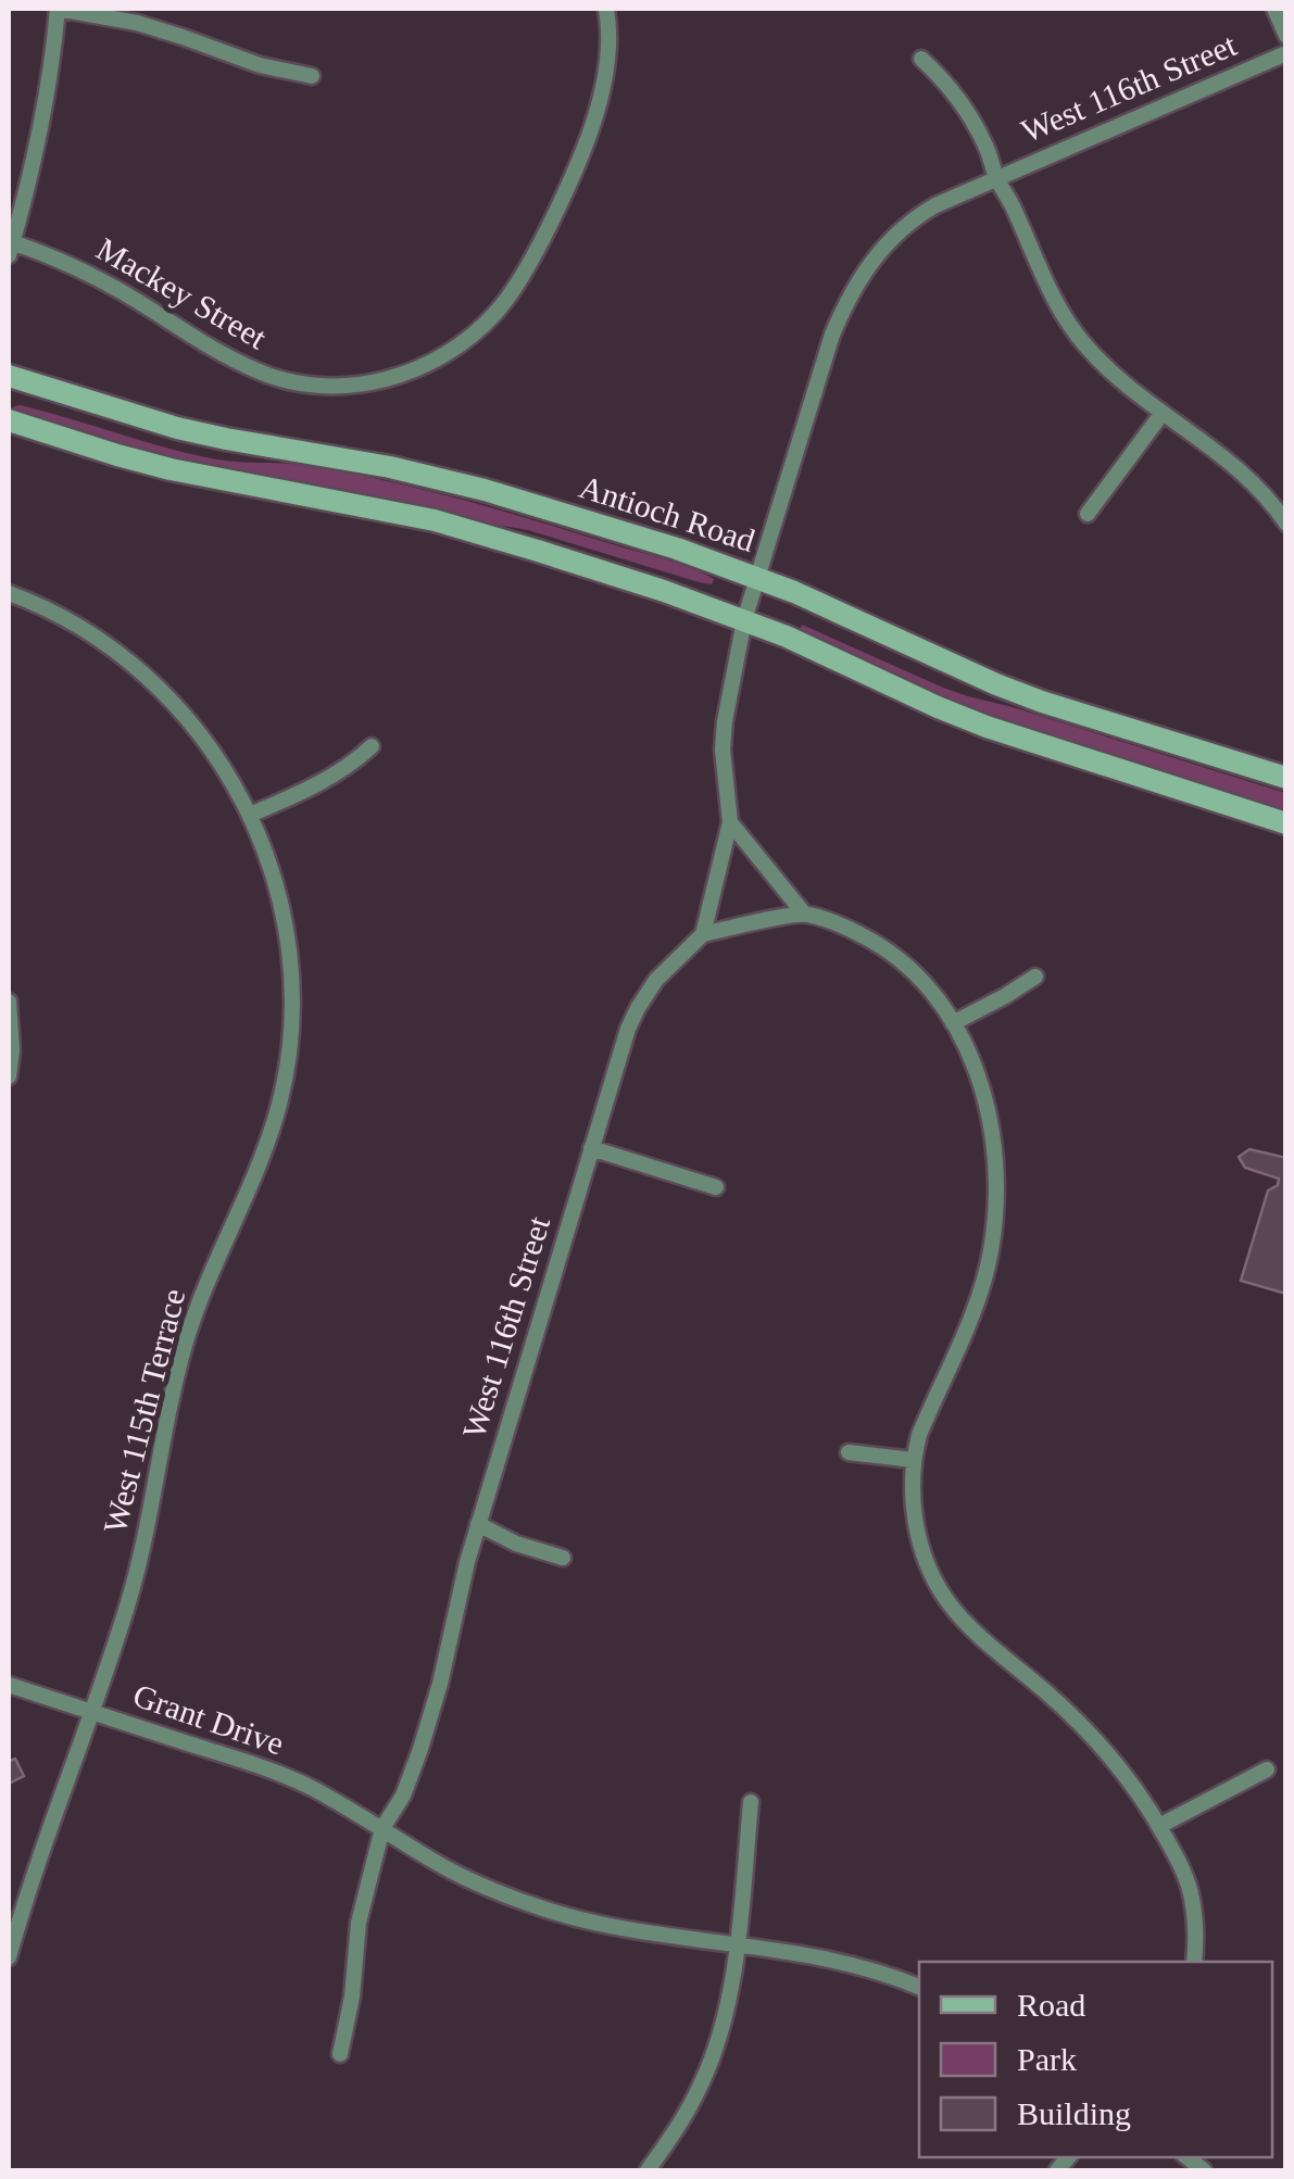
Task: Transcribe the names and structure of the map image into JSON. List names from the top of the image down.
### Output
{
  "streets": {
    "main road": ["Antioch Road"],
    "street": [
      "West 116th Street",
      "Mackey Street",
      "West 115th Terrace",
      "Grant Drive"
    ]
  },
  "crossings": [
    ["West 116th Street", "Antioch Road"],
    ["West 116th Street", "Grant Drive"],
    ["West 115th Terrace", "Grant Drive"]
  ],
  "legend": ["Road", "Park", "Building"]
}
